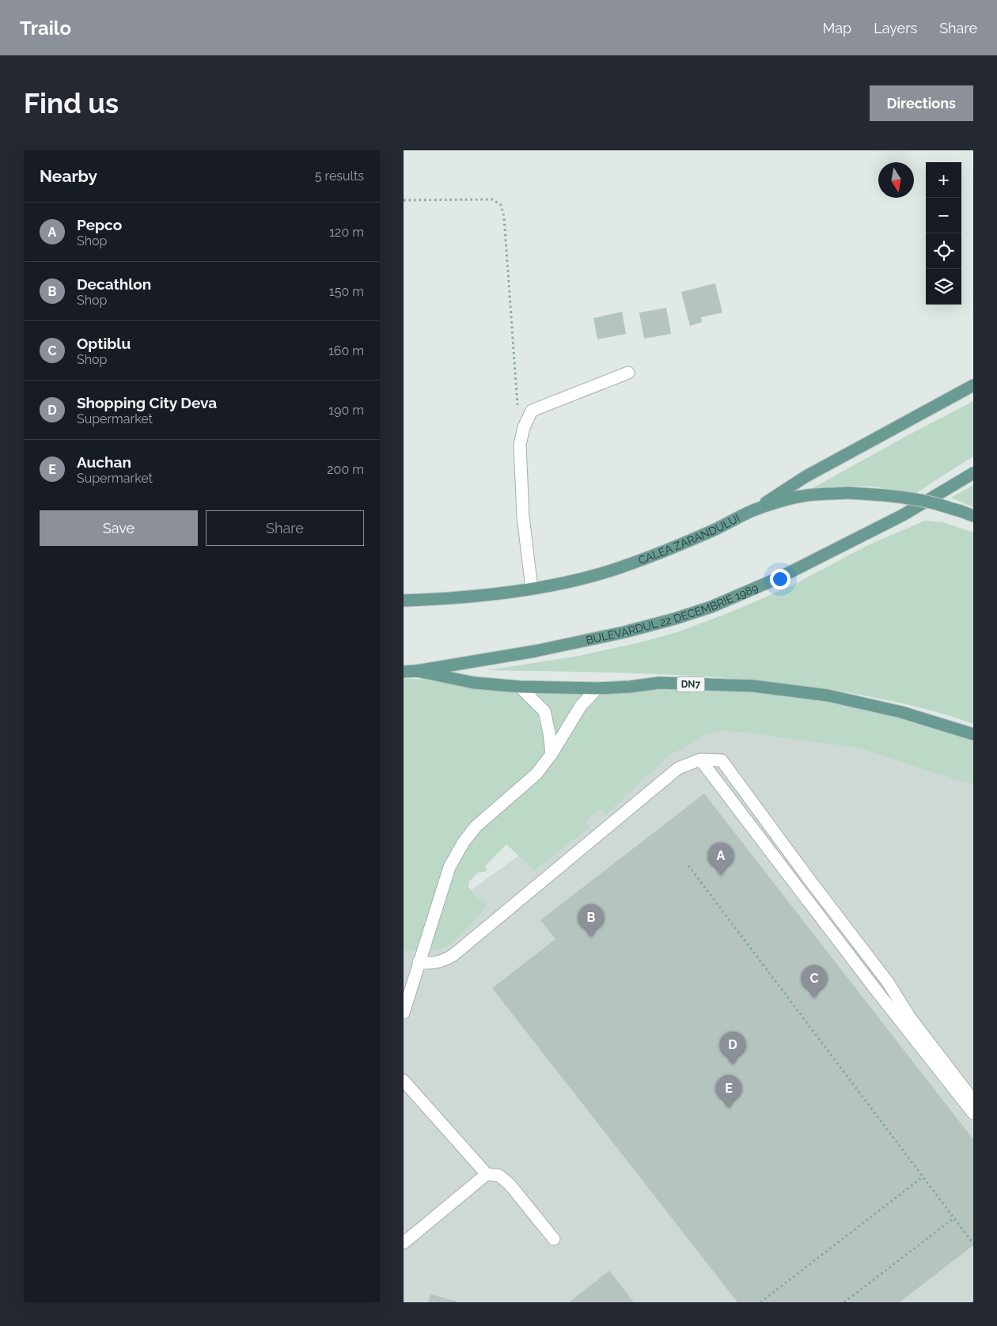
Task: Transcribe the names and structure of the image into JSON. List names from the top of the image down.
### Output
{
  "streets": {
    "main road": ["CALEA ZARANDULUI", "BULEVARDUL 22 DECEMBRIE 1989", "DN7"]
  },
  "crossings": [
    ["BULEVARDUL 22 DECEMBRIE 1989", "DN7"]
  ],
  "north": "bottom",
  "page": {
    "header": "Trailo",
    "nav": ["Map", "Layers", "Share"],
    "buttons": [
      "Directions",
      ["Save", "Share"]
    ],
    "title": "Find us",
    "heading": ["Nearby", "5 results"],
    "map_buttons": ["+", "−"],
    "list": [
      {
        "mark": "A",
        "name": "Pepco",
        "note": "Shop",
        "value": "120 m"
      },
      {
        "mark": "B",
        "name": "Decathlon",
        "note": "Shop",
        "value": "150 m"
      },
      {
        "mark": "C",
        "name": "Optiblu",
        "note": "Shop",
        "value": "160 m"
      },
      {
        "mark": "D",
        "name": "Shopping City Deva",
        "note": "Supermarket",
        "value": "190 m"
      },
      {
        "mark": "E",
        "name": "Auchan",
        "note": "Supermarket",
        "value": "200 m"
      }
    ],
    "pins": [
      "A",
      "B",
      "C",
      "D",
      "E"
    ]
  }
}
